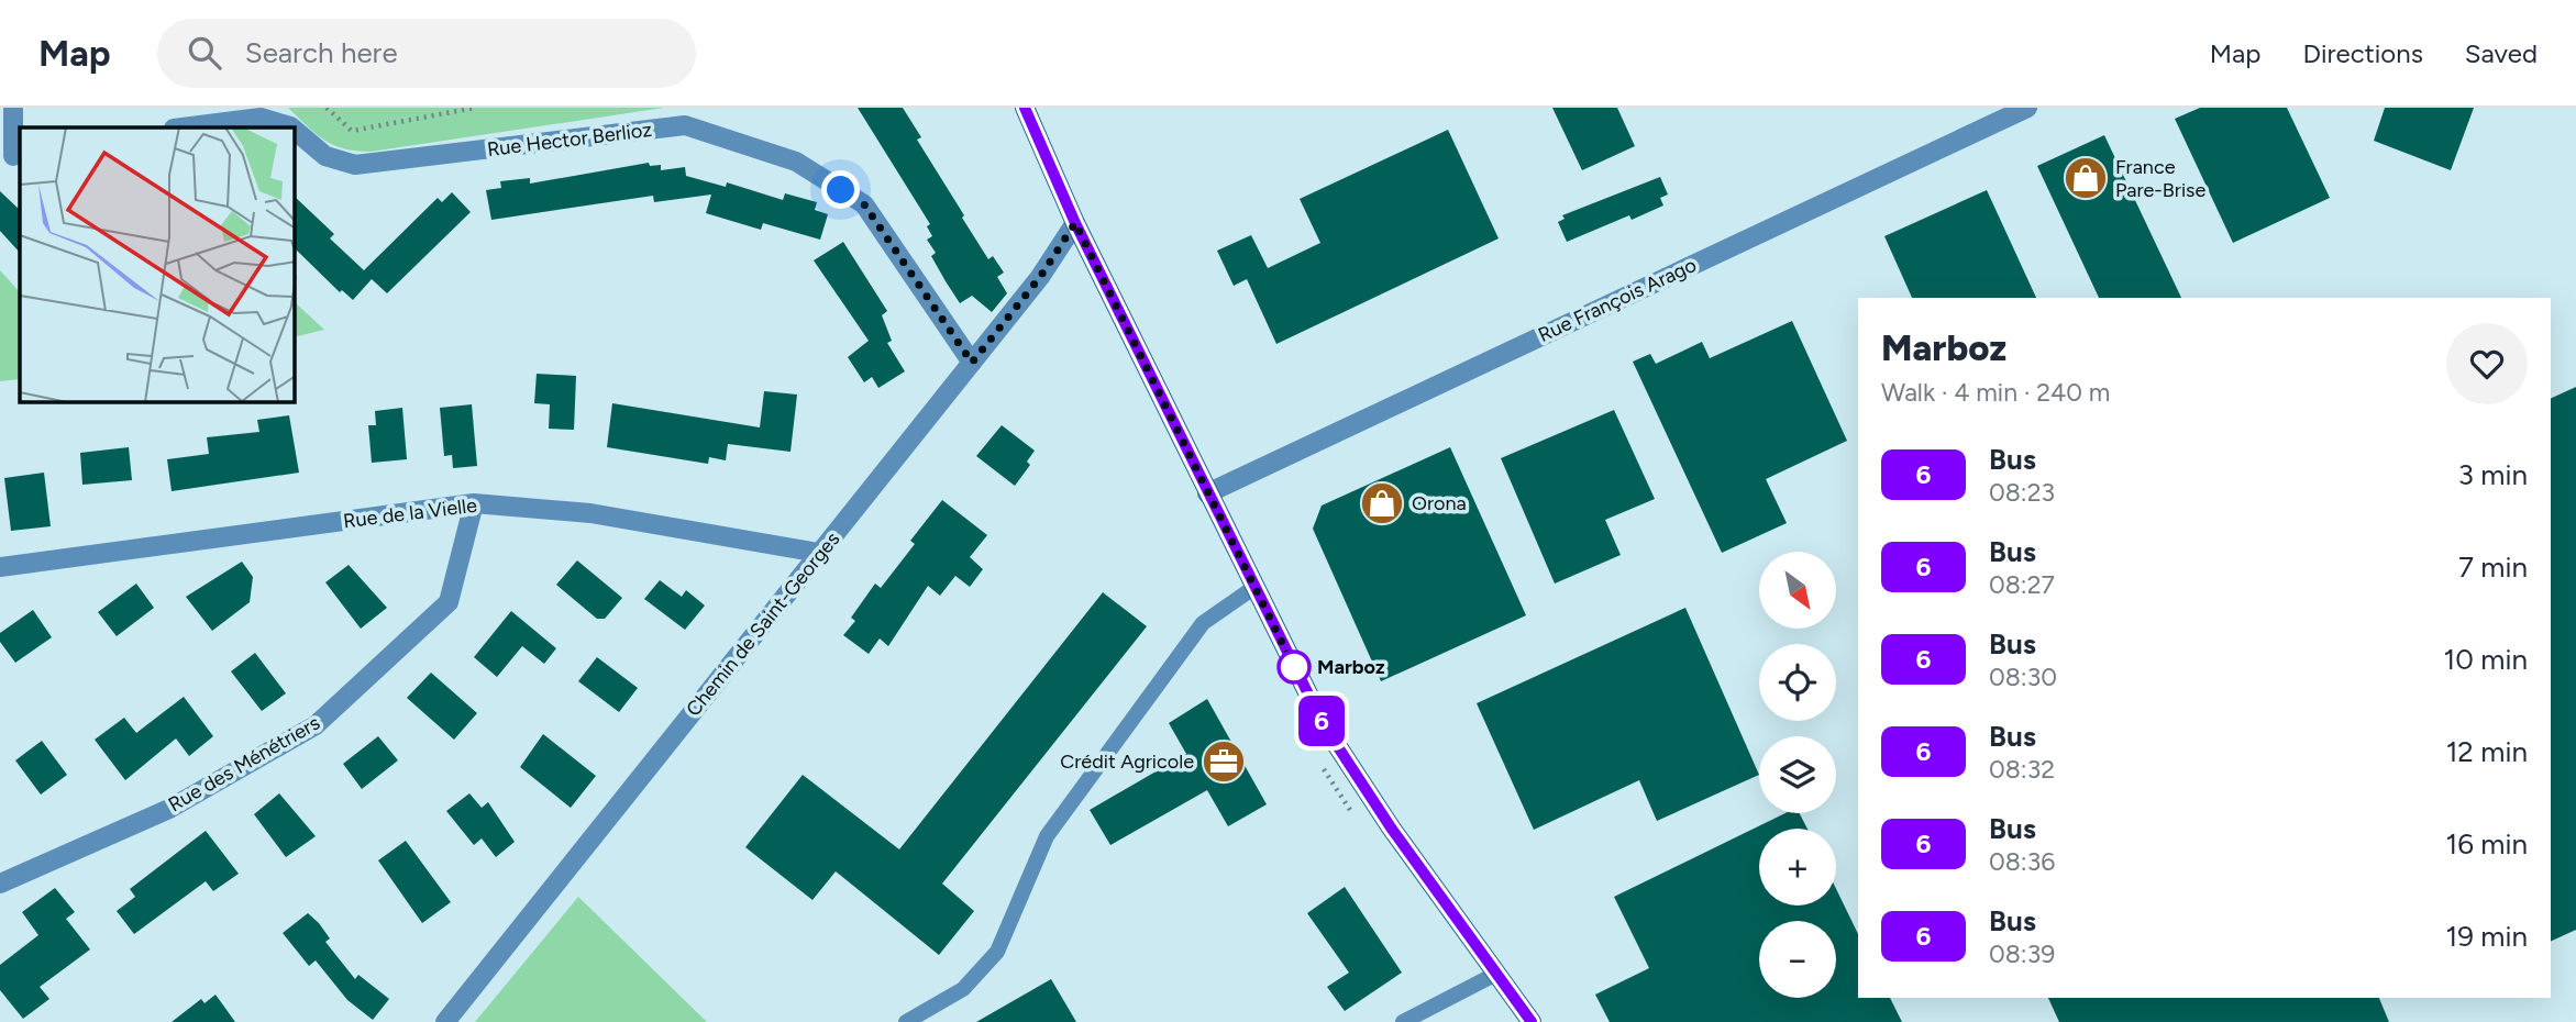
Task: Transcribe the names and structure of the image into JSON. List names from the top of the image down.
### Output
{
  "streets": {
    "street": [
      "Rue Hector Berlioz",
      "Rue François Arago",
      "Rue de la Vielle",
      "Chemin de Saint-Georges",
      "Rue des Ménétriers"
    ]
  },
  "crossings": [
    ["Rue Hector Berlioz", "Chemin de Saint-Georges"],
    ["Rue de la Vielle", "Chemin de Saint-Georges"],
    ["Rue de la Vielle", "Rue des Ménétriers"]
  ],
  "places": {
    "shop": ["France Pare-Brise", "Orona"],
    "other": ["Marboz"],
    "office": ["Crédit Agricole"]
  },
  "lines": ["bus line 6"],
  "north": "bottom right",
  "page": {
    "header": "Map",
    "search": "Search here",
    "nav": ["Map", "Directions", "Saved"],
    "on_map": "6",
    "heading": ["Marboz", "Walk · 4 min · 240 m"],
    "list": [
      {
        "mark": "6",
        "name": "Bus",
        "note": "08:23",
        "value": "3 min"
      },
      {
        "mark": "6",
        "name": "Bus",
        "note": "08:27",
        "value": "7 min"
      },
      {
        "mark": "6",
        "name": "Bus",
        "note": "08:30",
        "value": "10 min"
      },
      {
        "mark": "6",
        "name": "Bus",
        "note": "08:32",
        "value": "12 min"
      },
      {
        "mark": "6",
        "name": "Bus",
        "note": "08:36",
        "value": "16 min"
      },
      {
        "mark": "6",
        "name": "Bus",
        "note": "08:39",
        "value": "19 min"
      }
    ],
    "map_buttons": ["+", "−"]
  }
}
